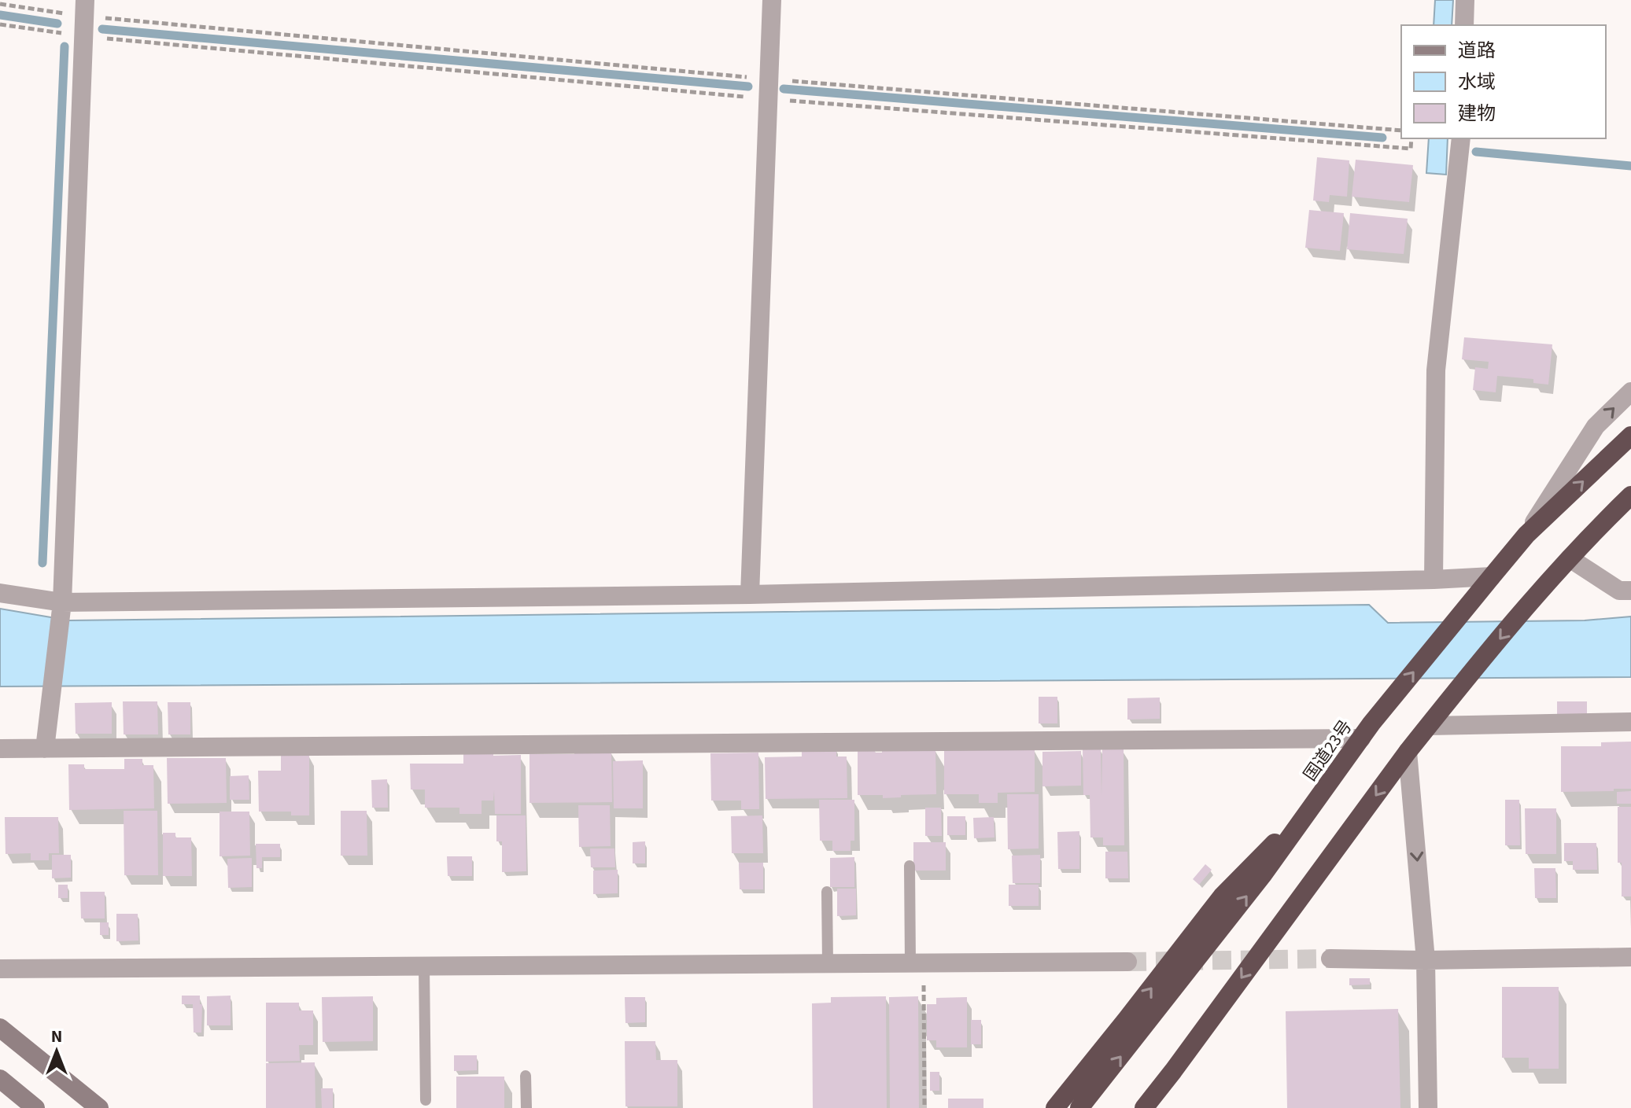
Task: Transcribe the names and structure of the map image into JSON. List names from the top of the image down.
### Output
{
  "streets": {
    "highway": ["国道23号"]
  },
  "legend": ["道路", "水域", "建物"],
  "north": "top"
}
